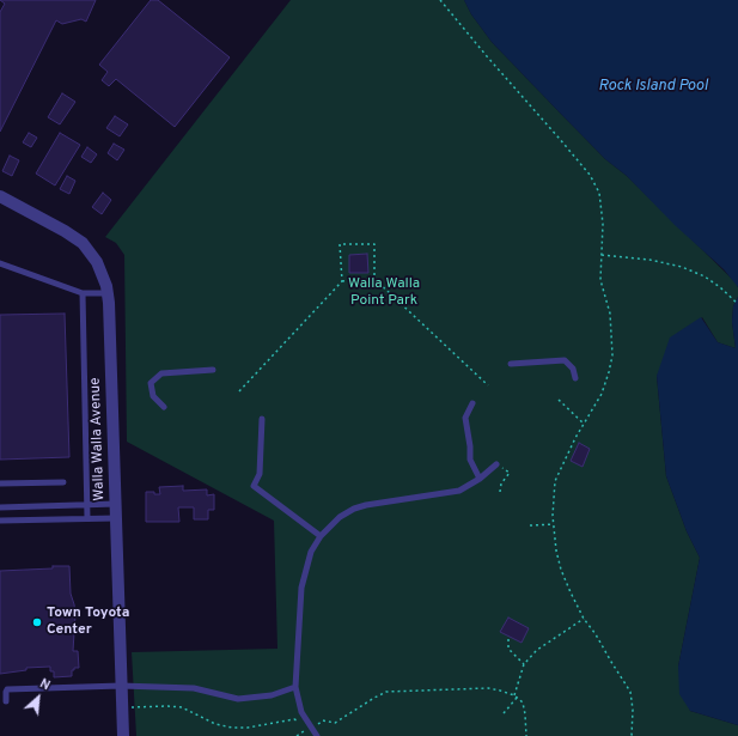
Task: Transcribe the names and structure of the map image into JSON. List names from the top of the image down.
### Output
{
  "streets": {
    "street": ["Walla Walla Avenue"]
  },
  "water": ["Rock Island Pool"],
  "parks": ["Walla Walla Point Park"],
  "places": ["Town Toyota Center"],
  "north": "top right"
}
